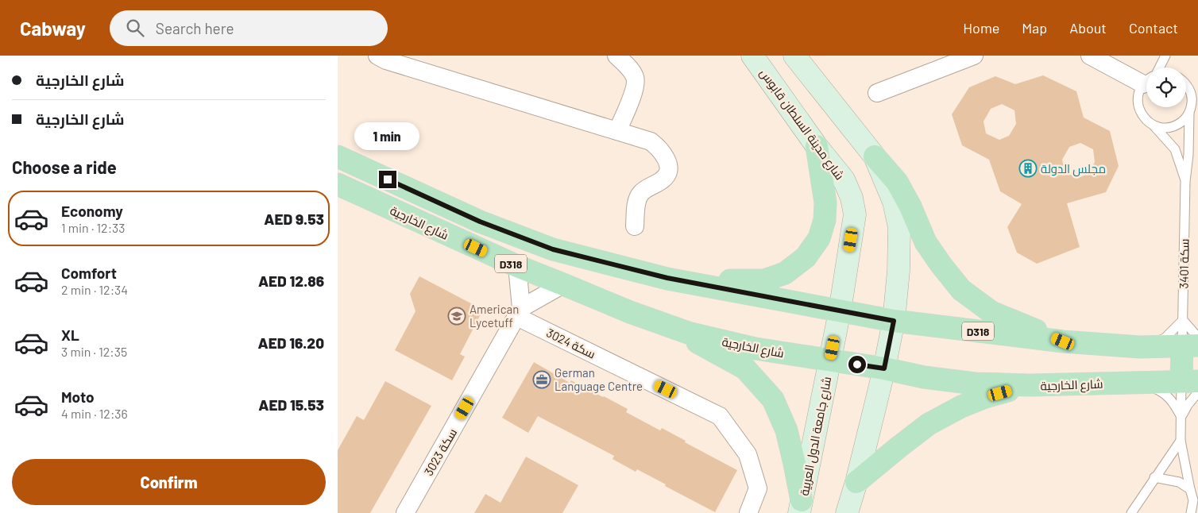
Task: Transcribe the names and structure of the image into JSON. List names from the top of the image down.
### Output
{
  "streets": {
    "main road": [
      "شارع مدينة السلطان قابوس",
      "شارع الخارجية",
      "D318",
      "شارع جامعة الدول العربية"
    ],
    "street": ["سكة 3024", "سكة 3023"],
    "lane": ["سكة 3401"]
  },
  "crossings": [
    ["شارع مدينة السلطان قابوس", "D318"],
    ["شارع مدينة السلطان قابوس", "شارع جامعة الدول العربية"],
    ["شارع الخارجية", "شارع جامعة الدول العربية"],
    ["D318", "سكة 3401"],
    ["D318", "شارع جامعة الدول العربية"],
    ["سكة 3024", "سكة 3023"]
  ],
  "places": {
    "building": ["مجلس الدولة"],
    "school or university": ["American Lycetuff"],
    "office": ["German Language Centre"]
  },
  "page": {
    "header": "Cabway",
    "search": "Search here",
    "nav": [
      "Home",
      "Map",
      "About",
      "Contact"
    ],
    "banner": ["شارع الخارجية", "شارع الخارجية"],
    "bubble": "1 min",
    "heading": "Choose a ride",
    "list": [
      {
        "name": "Economy",
        "note": "1 min · 12:33",
        "value": "AED 9.53"
      },
      {
        "name": "Comfort",
        "note": "2 min · 12:34",
        "value": "AED 12.86"
      },
      {
        "name": "XL",
        "note": "3 min · 12:35",
        "value": "AED 16.20"
      },
      {
        "name": "Moto",
        "note": "4 min · 12:36",
        "value": "AED 15.53"
      }
    ],
    "buttons": "Confirm"
  }
}
